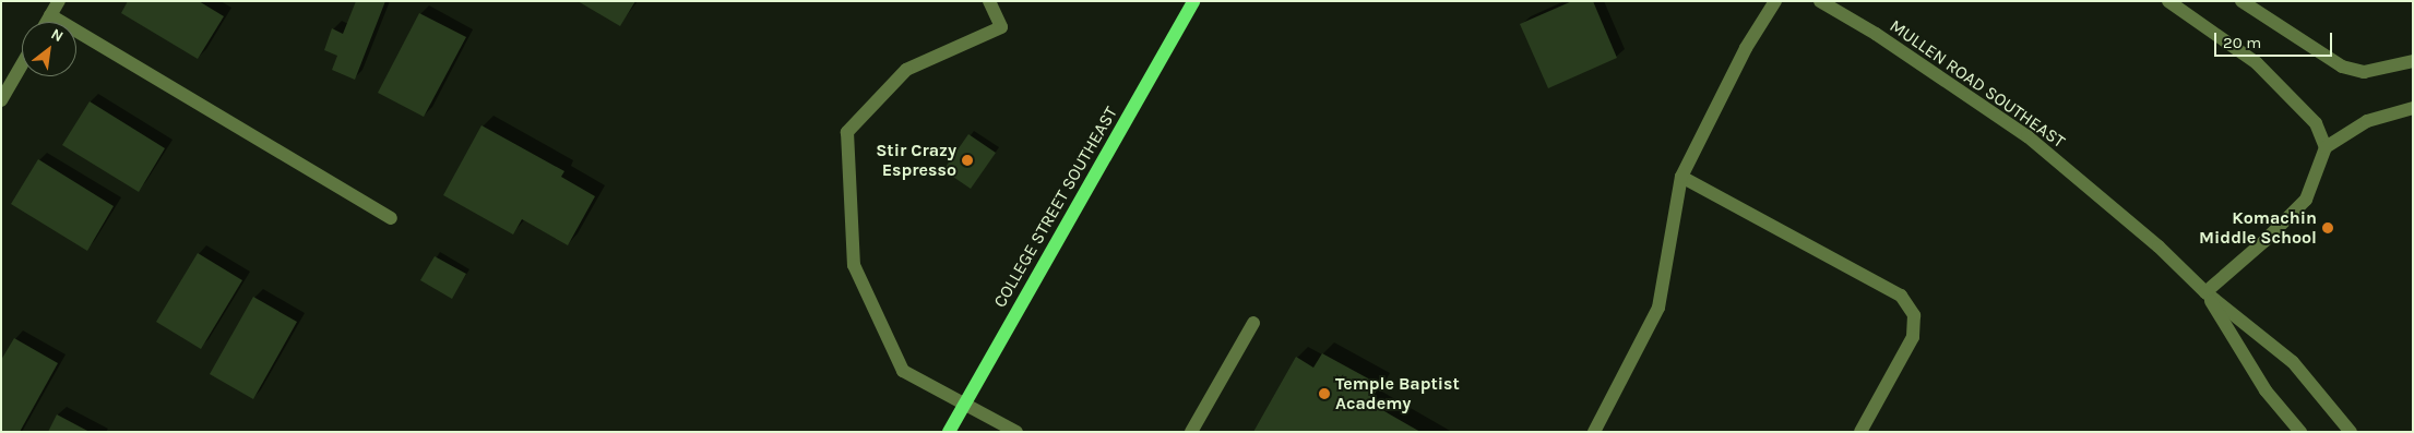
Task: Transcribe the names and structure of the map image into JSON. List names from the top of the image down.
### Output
{
  "streets": {
    "main road": ["COLLEGE STREET SOUTHEAST"],
    "street": ["MULLEN ROAD SOUTHEAST"]
  },
  "places": ["Stir Crazy Espresso", "Komachin Middle School", "Temple Baptist Academy"],
  "scale_bar": "20 m",
  "north": "top right"
}
